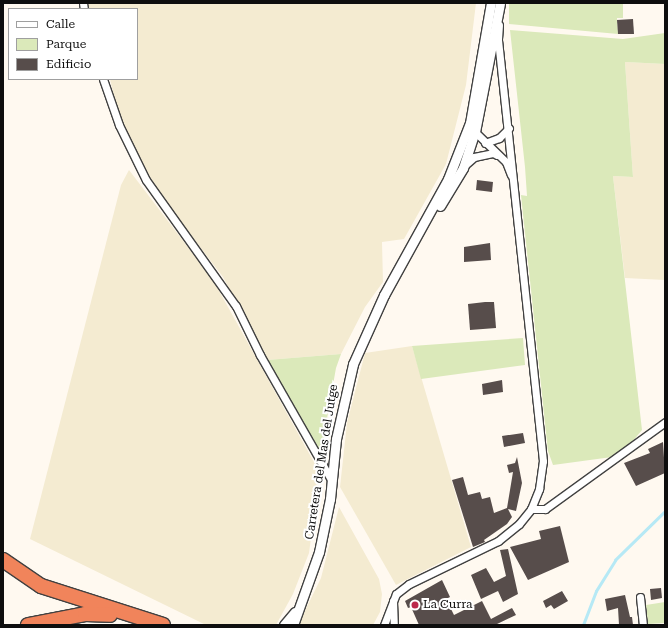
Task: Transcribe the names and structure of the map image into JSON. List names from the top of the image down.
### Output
{
  "streets": {
    "street": ["Carretera del Mas del Jutge"]
  },
  "places": ["La Curra"],
  "legend": ["Calle", "Parque", "Edificio"]
}
